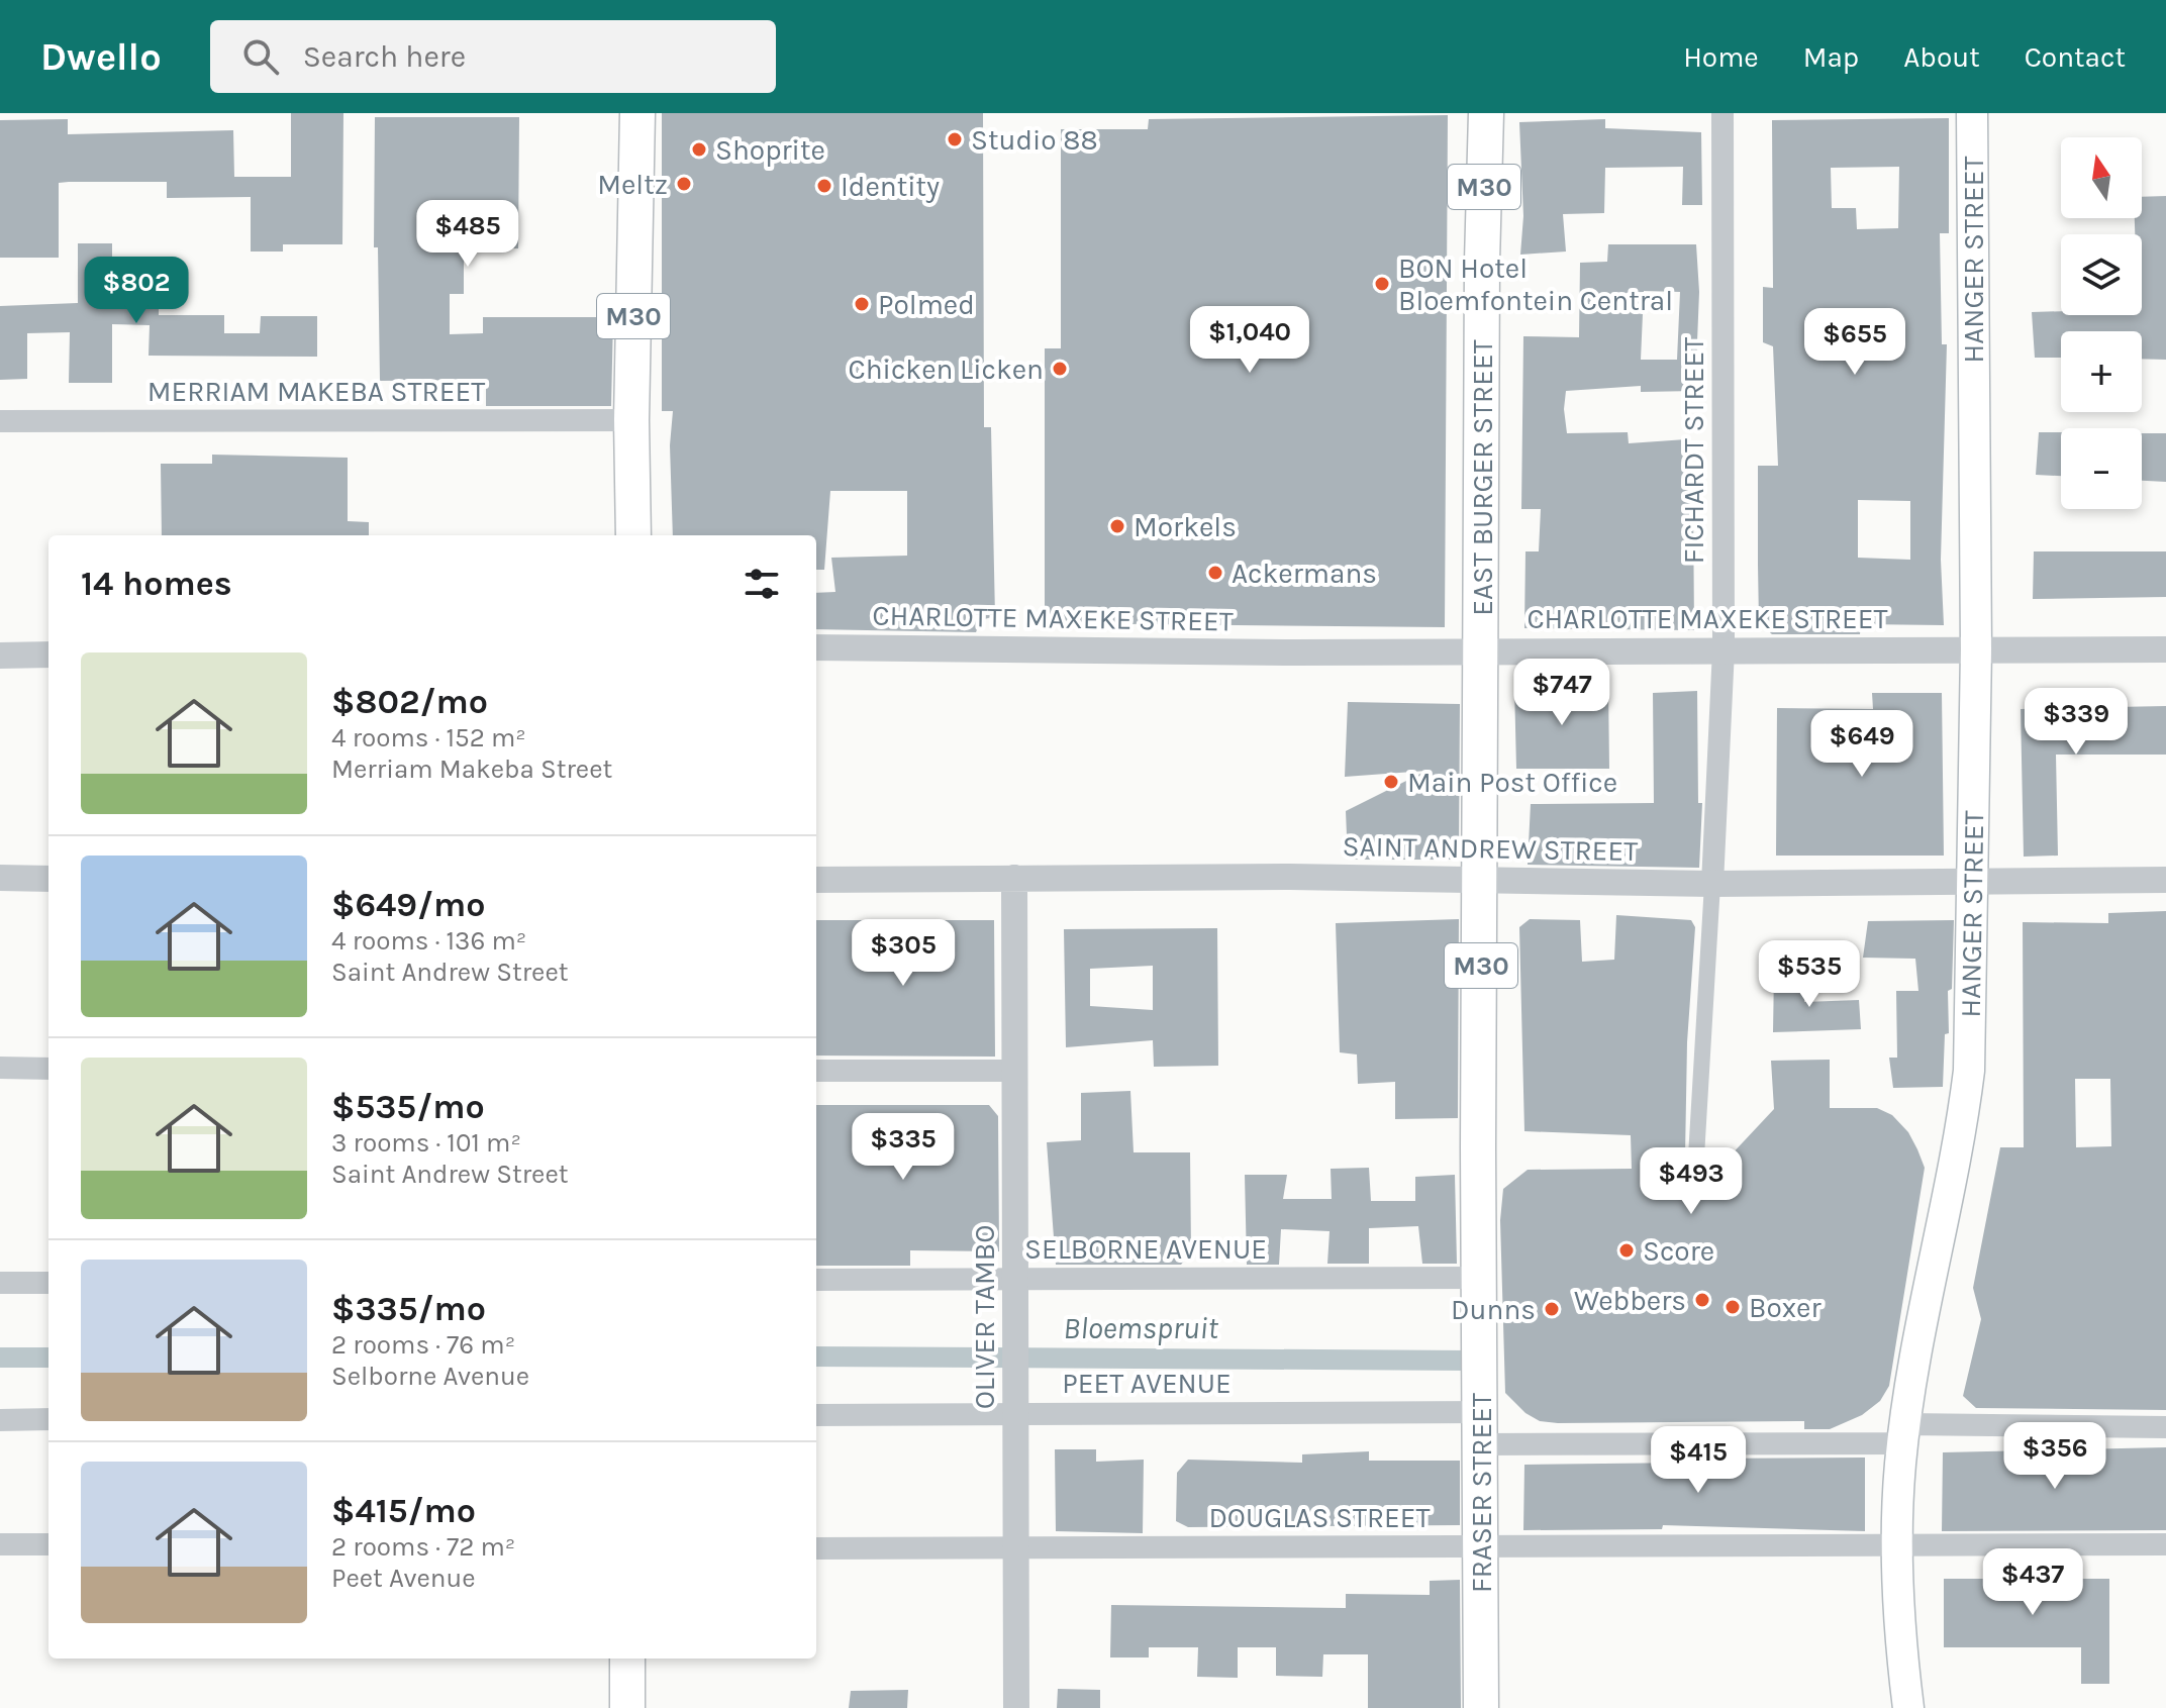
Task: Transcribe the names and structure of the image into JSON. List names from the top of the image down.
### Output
{
  "streets": {
    "main road": [
      "M30",
      "HANGER STREET",
      "EAST BURGER STREET",
      "FRASER STREET"
    ],
    "street": [
      "MERRIAM MAKEBA STREET",
      "FICHARDT STREET",
      "CHARLOTTE MAXEKE STREET",
      "SAINT ANDREW STREET",
      "SELBORNE AVENUE",
      "OLIVER TAMBO",
      "PEET AVENUE",
      "DOUGLAS STREET"
    ]
  },
  "crossings": [
    ["M30", "MERRIAM MAKEBA STREET"],
    ["HANGER STREET", "CHARLOTTE MAXEKE STREET"],
    ["HANGER STREET", "SAINT ANDREW STREET"],
    ["HANGER STREET", "PEET AVENUE"],
    ["HANGER STREET", "DOUGLAS STREET"],
    ["FICHARDT STREET", "CHARLOTTE MAXEKE STREET"],
    ["FICHARDT STREET", "SAINT ANDREW STREET"],
    ["EAST BURGER STREET", "CHARLOTTE MAXEKE STREET"],
    ["EAST BURGER STREET", "SAINT ANDREW STREET"],
    ["EAST BURGER STREET", "SELBORNE AVENUE"],
    ["EAST BURGER STREET", "FRASER STREET"],
    ["SAINT ANDREW STREET", "OLIVER TAMBO"],
    ["SELBORNE AVENUE", "OLIVER TAMBO"],
    ["SELBORNE AVENUE", "FRASER STREET"],
    ["OLIVER TAMBO", "PEET AVENUE"],
    ["OLIVER TAMBO", "DOUGLAS STREET"],
    ["PEET AVENUE", "FRASER STREET"],
    ["FRASER STREET", "DOUGLAS STREET"]
  ],
  "water": ["Bloemspruit"],
  "places": [
    "Studio 88",
    "Shoprite",
    "Meltz",
    "Identity",
    "BON Hotel Bloemfontein Central",
    "Polmed",
    "Chicken Licken",
    "Morkels",
    "Ackermans",
    "Main Post Office",
    "Score",
    "Webbers",
    "Boxer",
    "Dunns"
  ],
  "north": "top",
  "page": {
    "header": "Dwello",
    "search": "Search here",
    "nav": [
      "Home",
      "Map",
      "About",
      "Contact"
    ],
    "map_buttons": ["+", "−"],
    "price": [
      "$485",
      "$802",
      "$1,040",
      "$655",
      "$747",
      "$339",
      "$649",
      "$305",
      "$535",
      "$335",
      "$493",
      "$356",
      "$415",
      "$437"
    ],
    "heading": "14 homes",
    "list": [
      {
        "name": "$802/mo",
        "note": "4 rooms · 152 m² · Merriam Makeba Street"
      },
      {
        "name": "$649/mo",
        "note": "4 rooms · 136 m² · Saint Andrew Street"
      },
      {
        "name": "$535/mo",
        "note": "3 rooms · 101 m² · Saint Andrew Street"
      },
      {
        "name": "$335/mo",
        "note": "2 rooms · 76 m² · Selborne Avenue"
      },
      {
        "name": "$415/mo",
        "note": "2 rooms · 72 m² · Peet Avenue"
      }
    ]
  }
}
